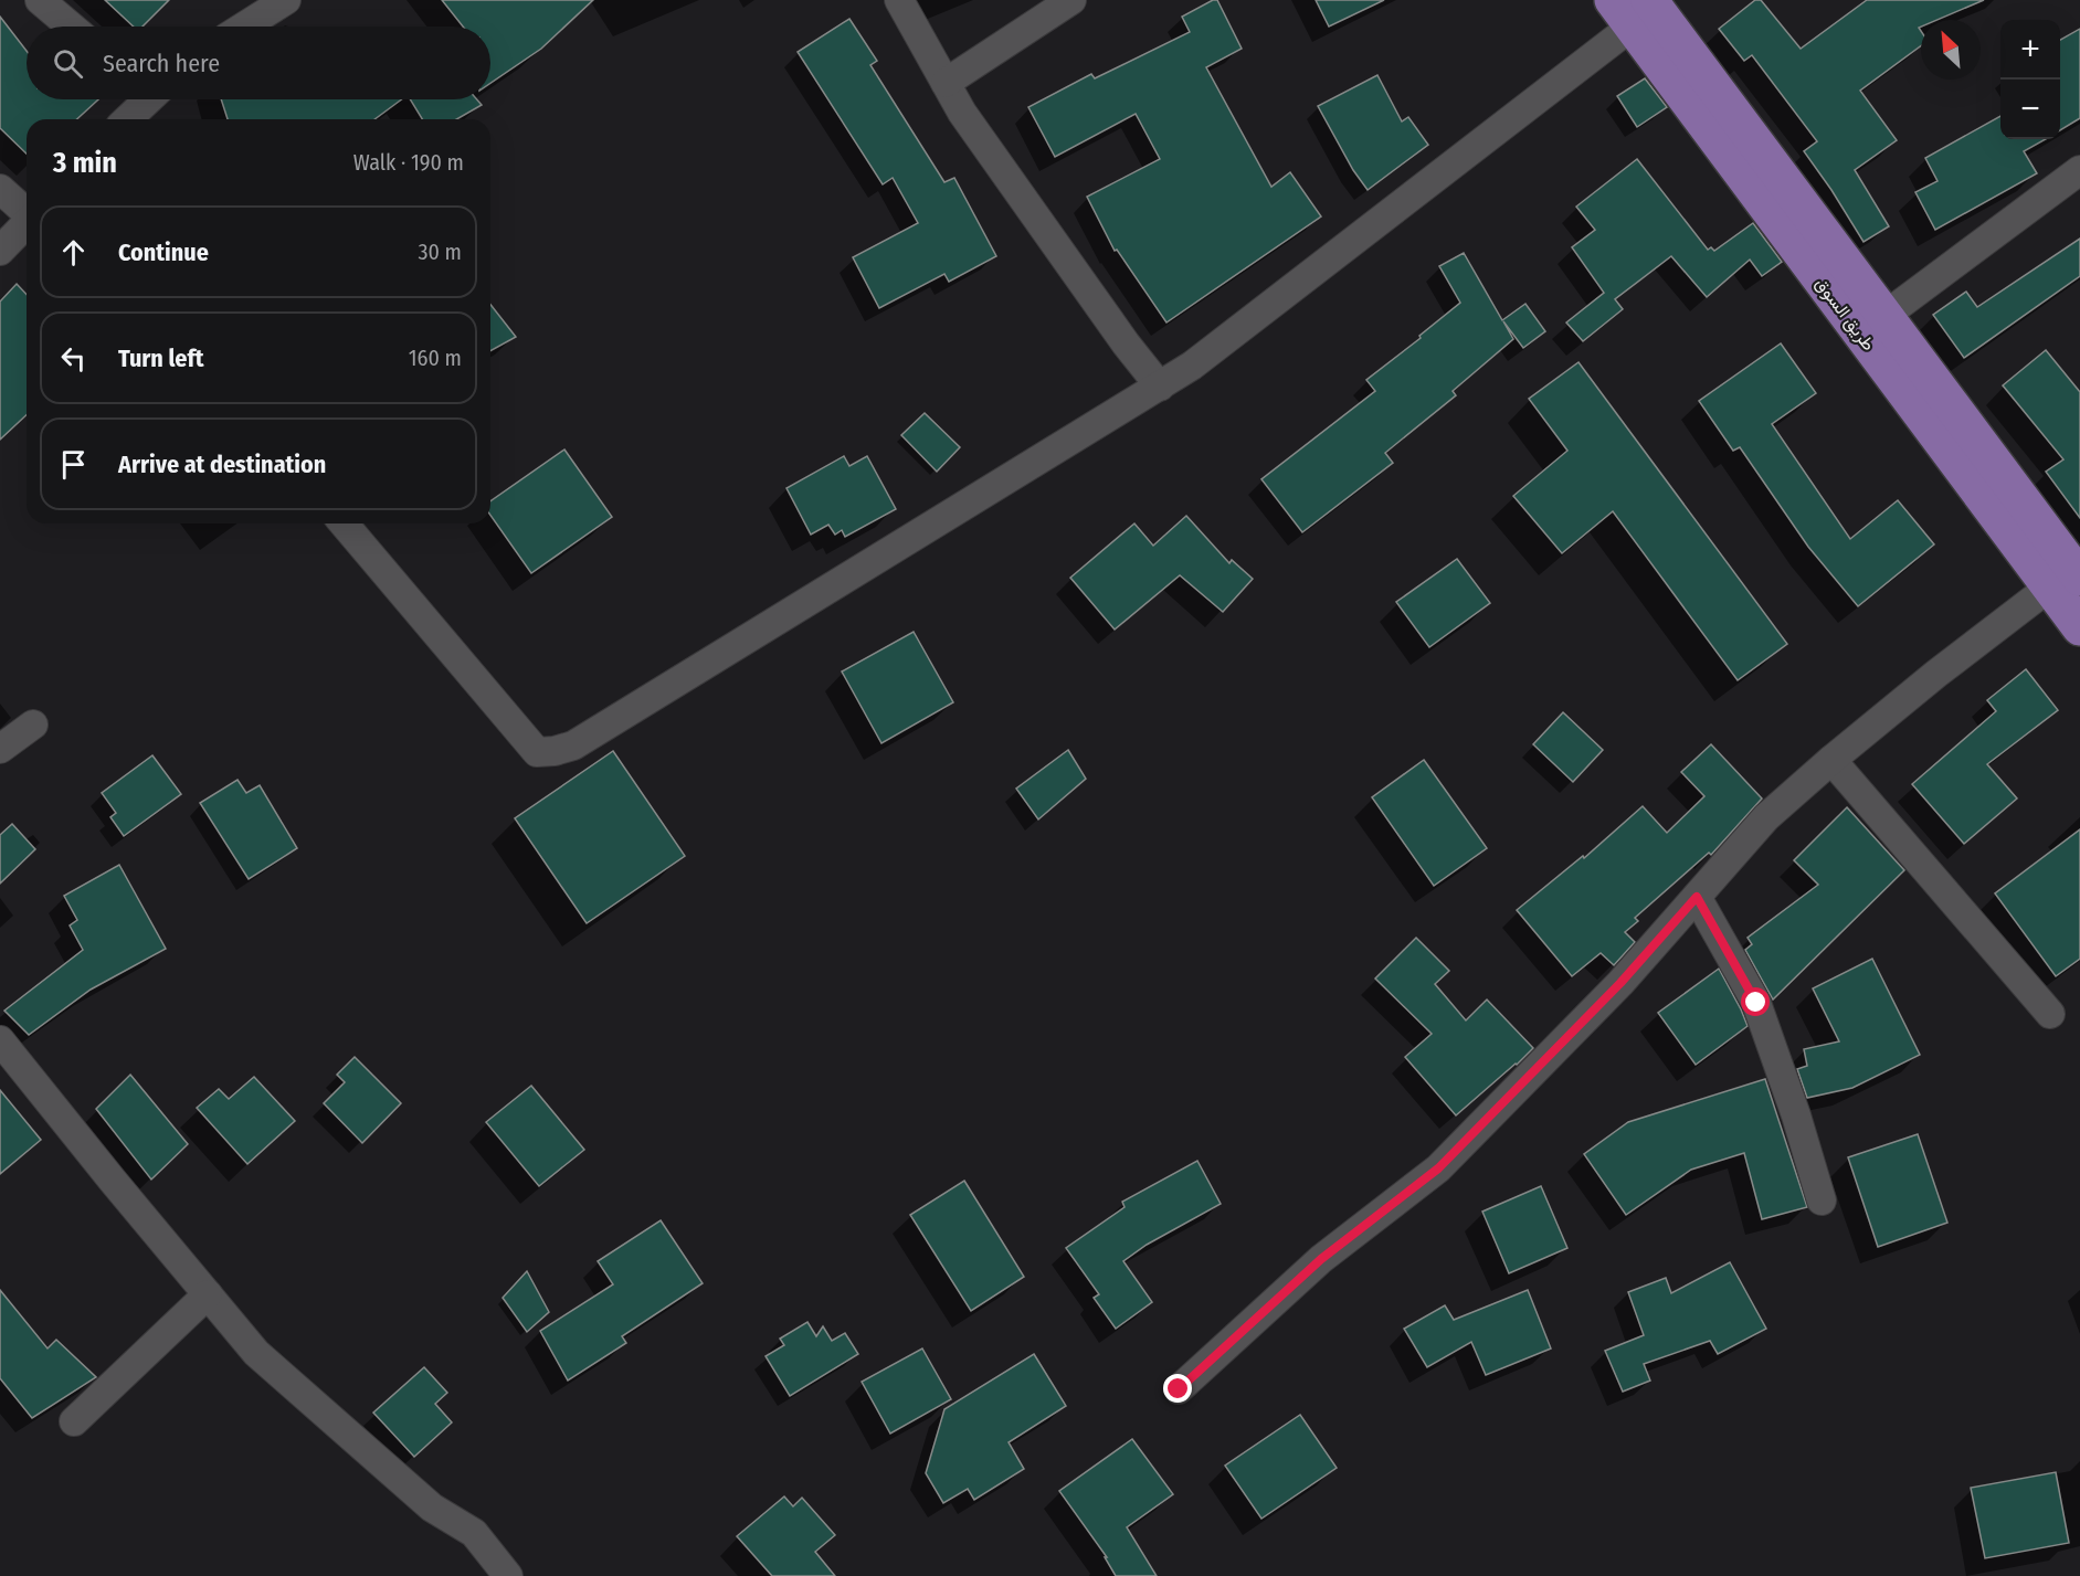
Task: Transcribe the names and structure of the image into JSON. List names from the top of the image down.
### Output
{
  "streets": {
    "main road": ["طريق السوق"]
  },
  "north": "top left",
  "page": {
    "map_buttons": ["+", "−"],
    "search": "Search here",
    "heading": ["3 min", "Walk · 190 m"],
    "list": [
      ["Continue", "30 m"],
      ["Turn left", "160 m"],
      "Arrive at destination"
    ]
  }
}
